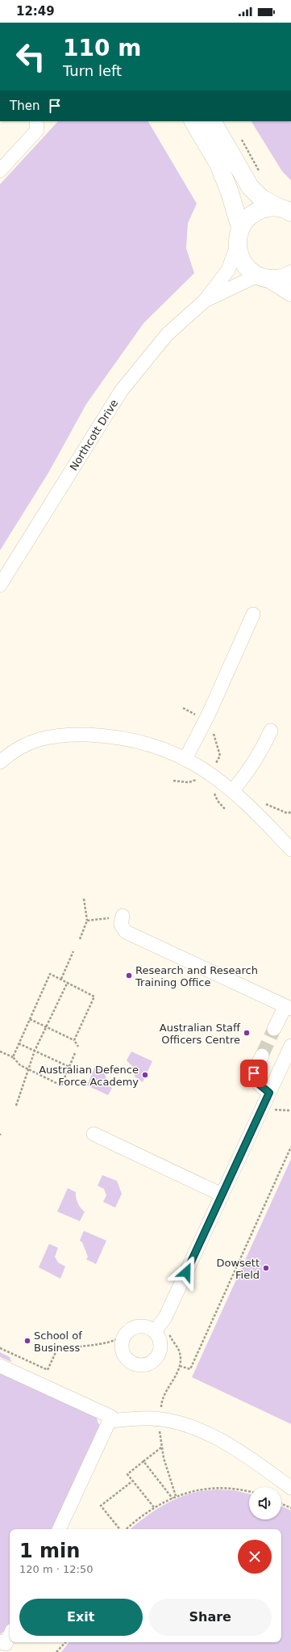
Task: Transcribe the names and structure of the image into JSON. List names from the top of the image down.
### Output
{
  "streets": {
    "street": ["Northcott Drive"]
  },
  "places": [
    "Research and Research Training Office",
    "Australian Staff Officers Centre",
    "Australian Defence Force Academy",
    "Dowsett Field",
    "School of Business"
  ],
  "page": {
    "status": "12:49",
    "turn": ["110 m", "Turn left"],
    "then": "Then",
    "heading": ["1 min", "120 m · 12:50"],
    "buttons": ["Exit", "Share"]
  }
}
